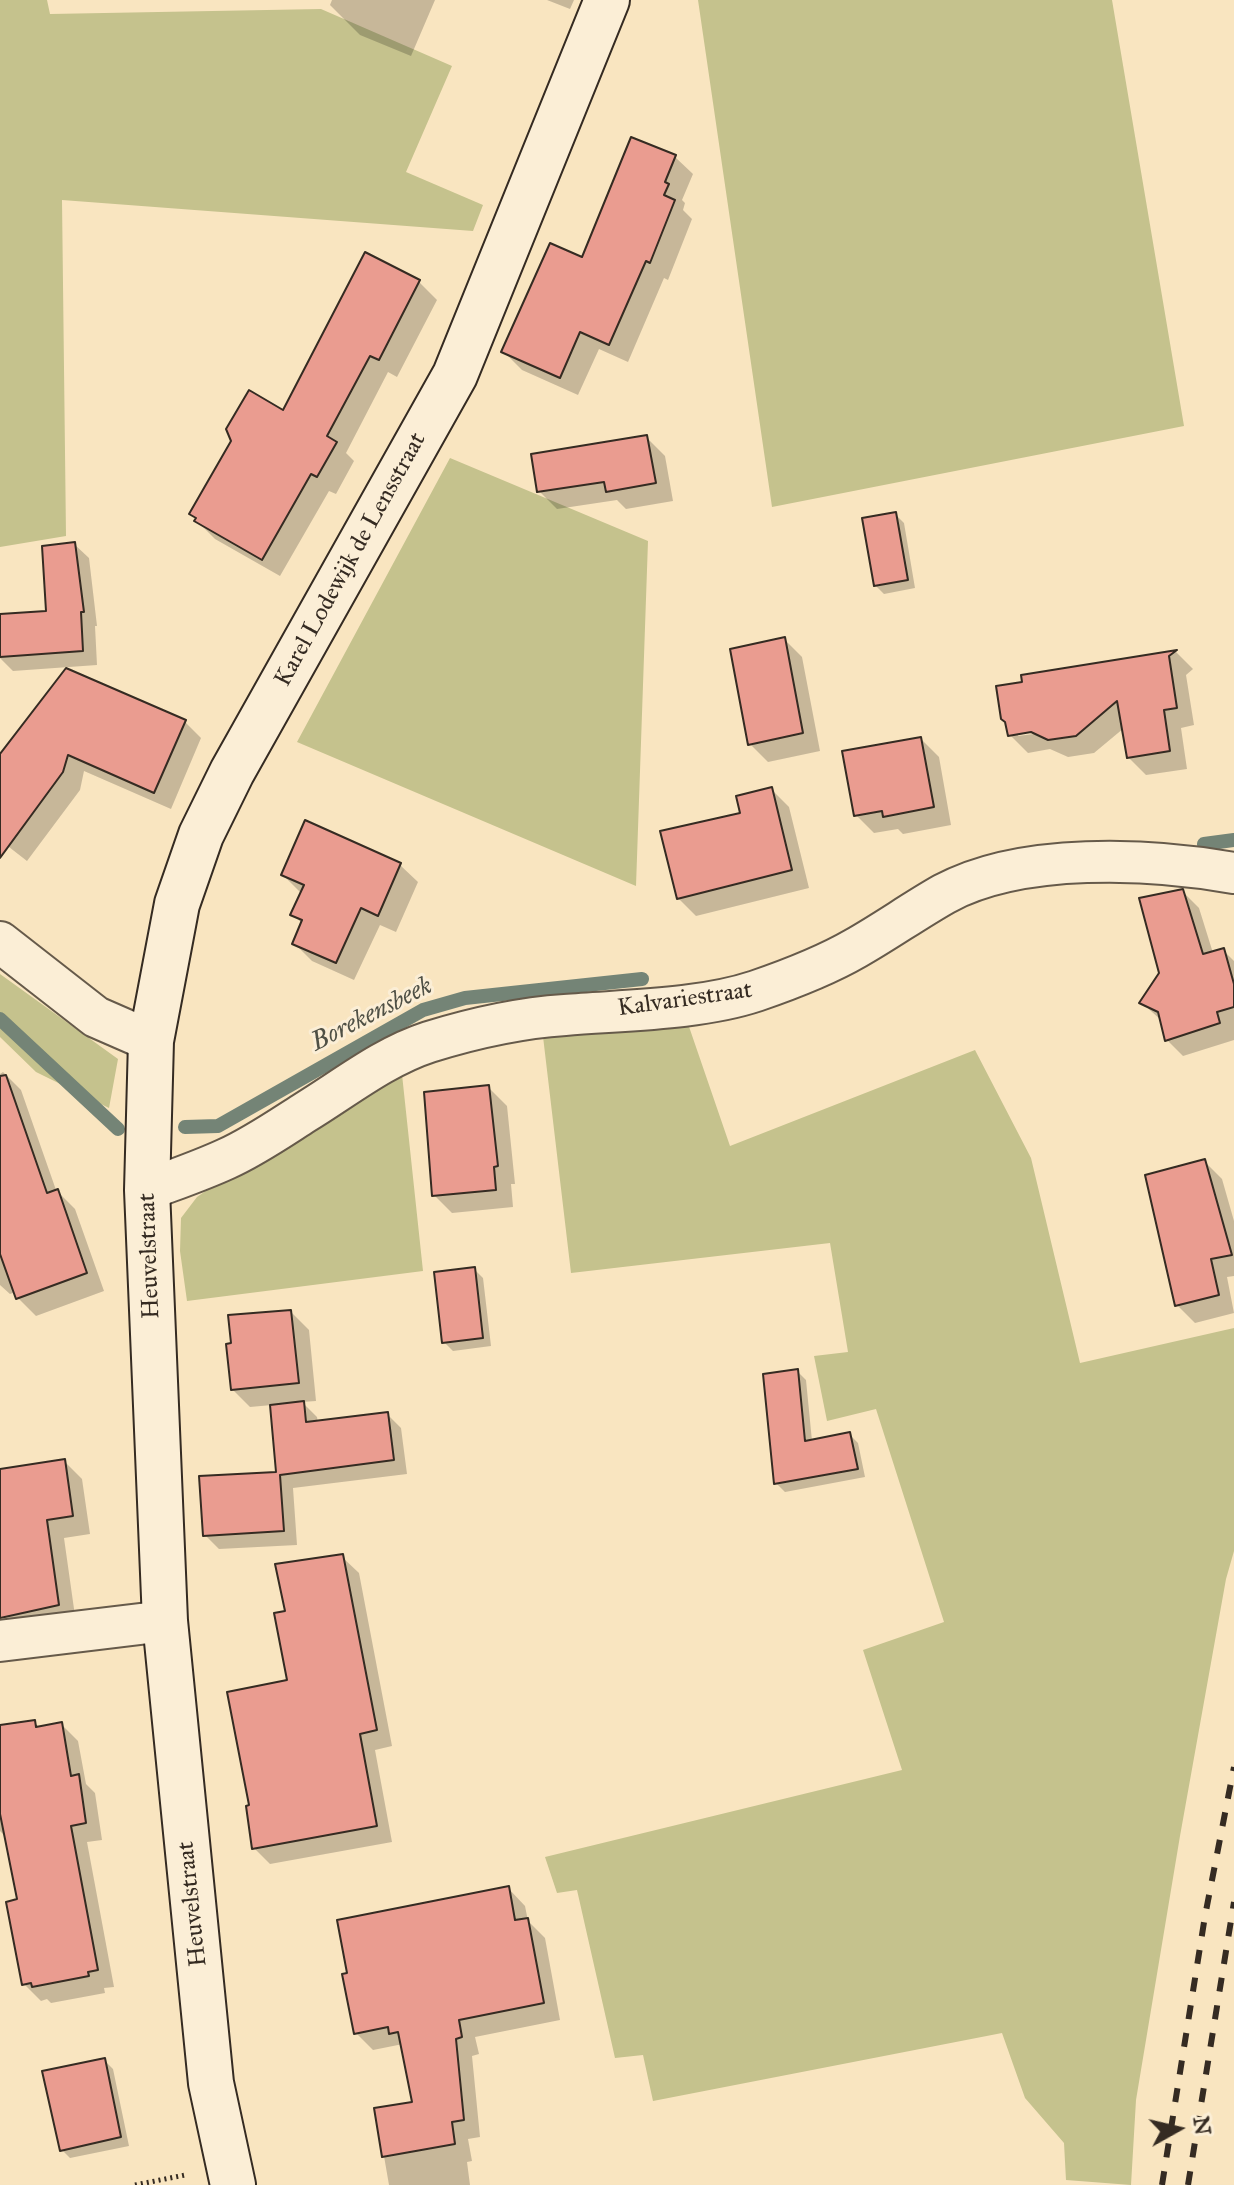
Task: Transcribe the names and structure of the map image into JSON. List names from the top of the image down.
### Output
{
  "streets": {
    "street": ["Karel Lodewijk de Lensstraat", "Kalvariestraat", "Heuvelstraat"]
  },
  "crossings": [
    ["Karel Lodewijk de Lensstraat", "Heuvelstraat"],
    ["Kalvariestraat", "Heuvelstraat"]
  ],
  "water": ["Borekensbeek"],
  "north": "right"
}
